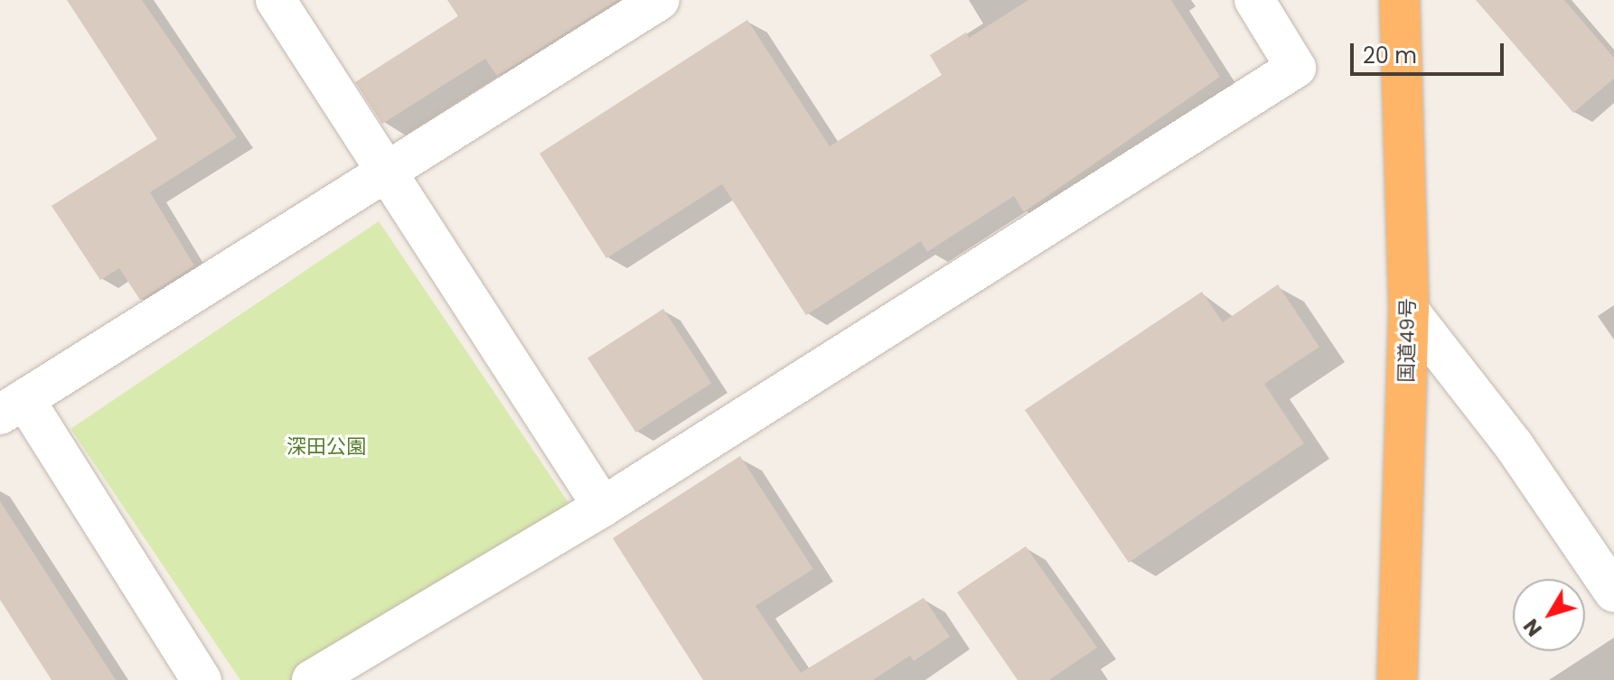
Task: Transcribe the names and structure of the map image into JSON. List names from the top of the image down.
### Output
{
  "streets": {
    "highway": ["国道49号"]
  },
  "parks": ["深田公園"],
  "scale_bar": "20 m",
  "north": "bottom left"
}
